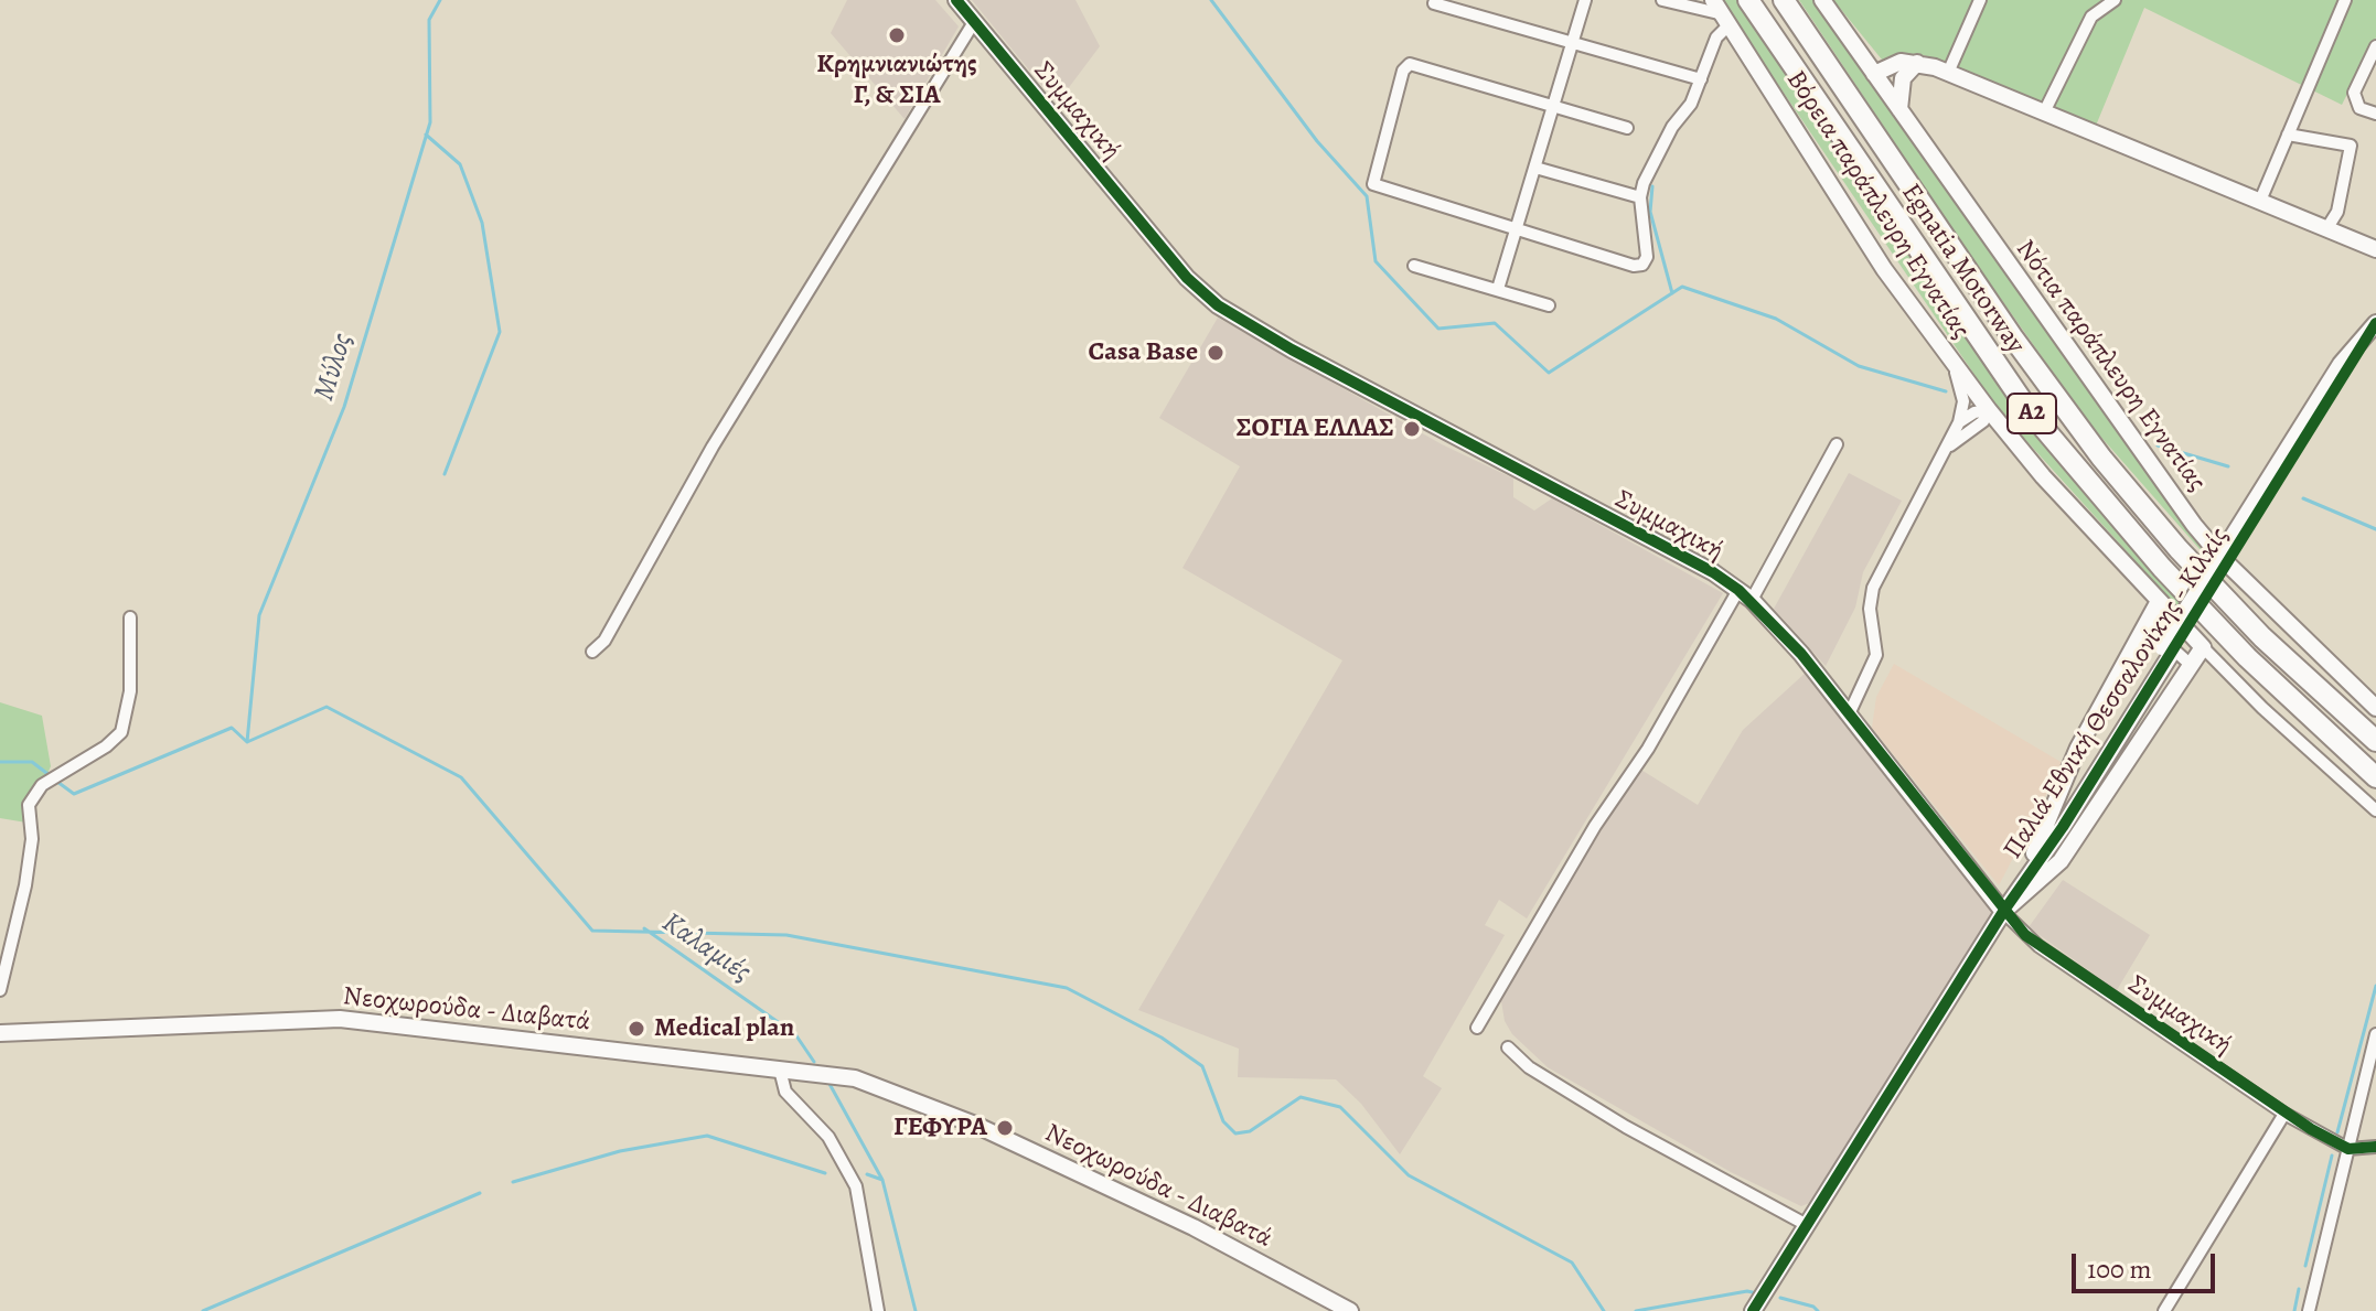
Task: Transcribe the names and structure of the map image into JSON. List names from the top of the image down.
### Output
{
  "streets": {
    "highway": ["Egnatia Motorway", "Α2"],
    "street": [
      "Συμμαχική",
      "Βόρεια παράπλευρη Εγνατίας",
      "Νότια παράπλευρη Εγνατίας",
      "Παλιά Εθνική Θεσσαλονίκης - Κιλκίς",
      "Νεοχωρούδα - Διαβατά"
    ]
  },
  "crossings": [
    ["Συμμαχική", "Παλιά Εθνική Θεσσαλονίκης - Κιλκίς"]
  ],
  "water": ["Μύλος", "Καλαμιές"],
  "places": [
    "Κρημνιανιώτης Γ, & ΣΙΑ",
    "Casa Base",
    "ΣΟΓΙΑ ΕΛΛΑΣ",
    "Medical plan",
    "ΓΕΦΥΡΑ"
  ],
  "scale_bar": "100 m"
}
